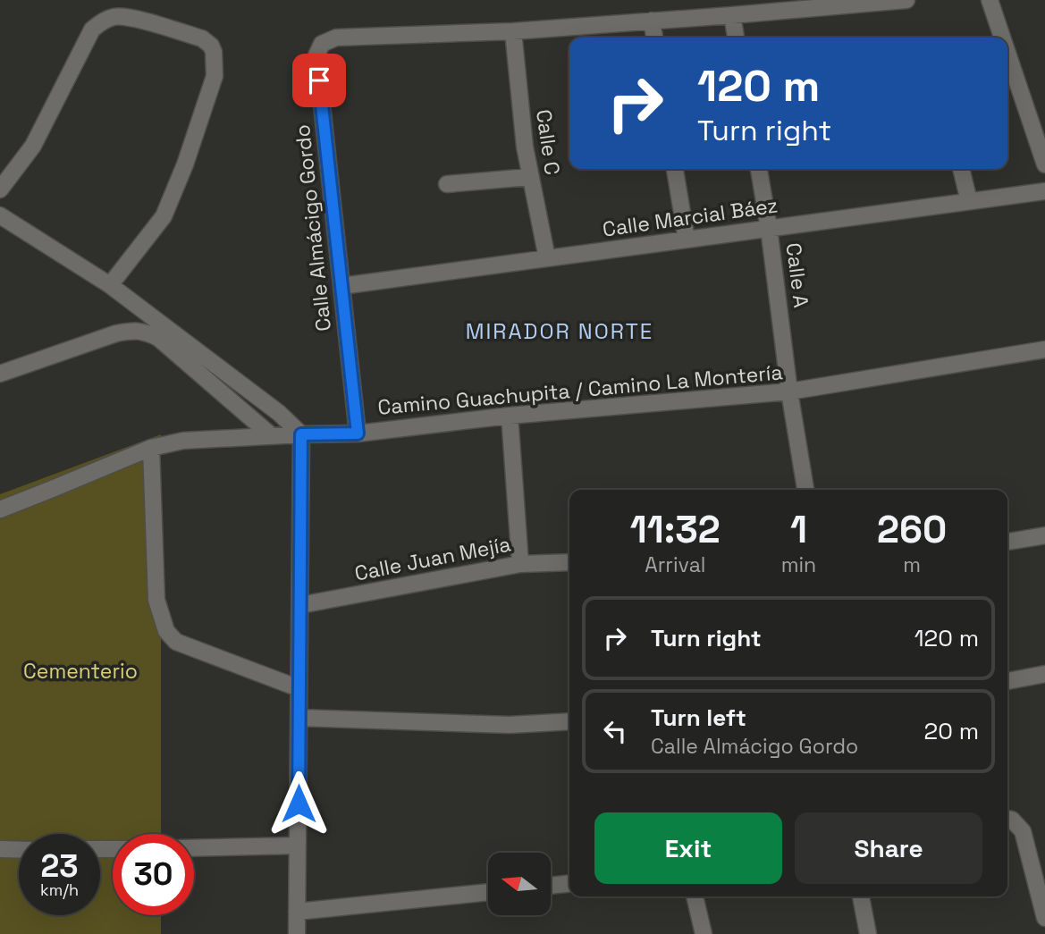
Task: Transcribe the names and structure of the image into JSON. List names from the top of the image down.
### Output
{
  "streets": {
    "street": [
      "Calle C",
      "Calle Marcial Báez",
      "Calle Almácigo Gordo",
      "Calle A",
      "Camino Guachupita / Camino La Montería",
      "Calle Juan Mejía"
    ]
  },
  "crossings": [
    ["Calle C", "Calle Marcial Báez"],
    ["Calle C", "Calle Almácigo Gordo"],
    ["Calle Marcial Báez", "Calle Almácigo Gordo"],
    ["Calle Marcial Báez", "Calle A"],
    ["Calle Almácigo Gordo", "Camino Guachupita / Camino La Montería"],
    ["Calle A", "Camino Guachupita / Camino La Montería"]
  ],
  "districts": ["MIRADOR NORTE"],
  "parks": ["Cementerio"],
  "north": "left",
  "page": {
    "turn": ["120 m", "Turn right"],
    "eta": [
      "11:32",
      "Arrival",
      "1",
      "min",
      "260",
      "m"
    ],
    "list": [
      {
        "name": "Turn right",
        "value": "120 m"
      },
      {
        "name": "Turn left",
        "note": "Calle Almácigo Gordo",
        "value": "20 m"
      }
    ],
    "buttons": ["Exit", "Share"],
    "speed": "23 km/h",
    "limit": "30"
  }
}
